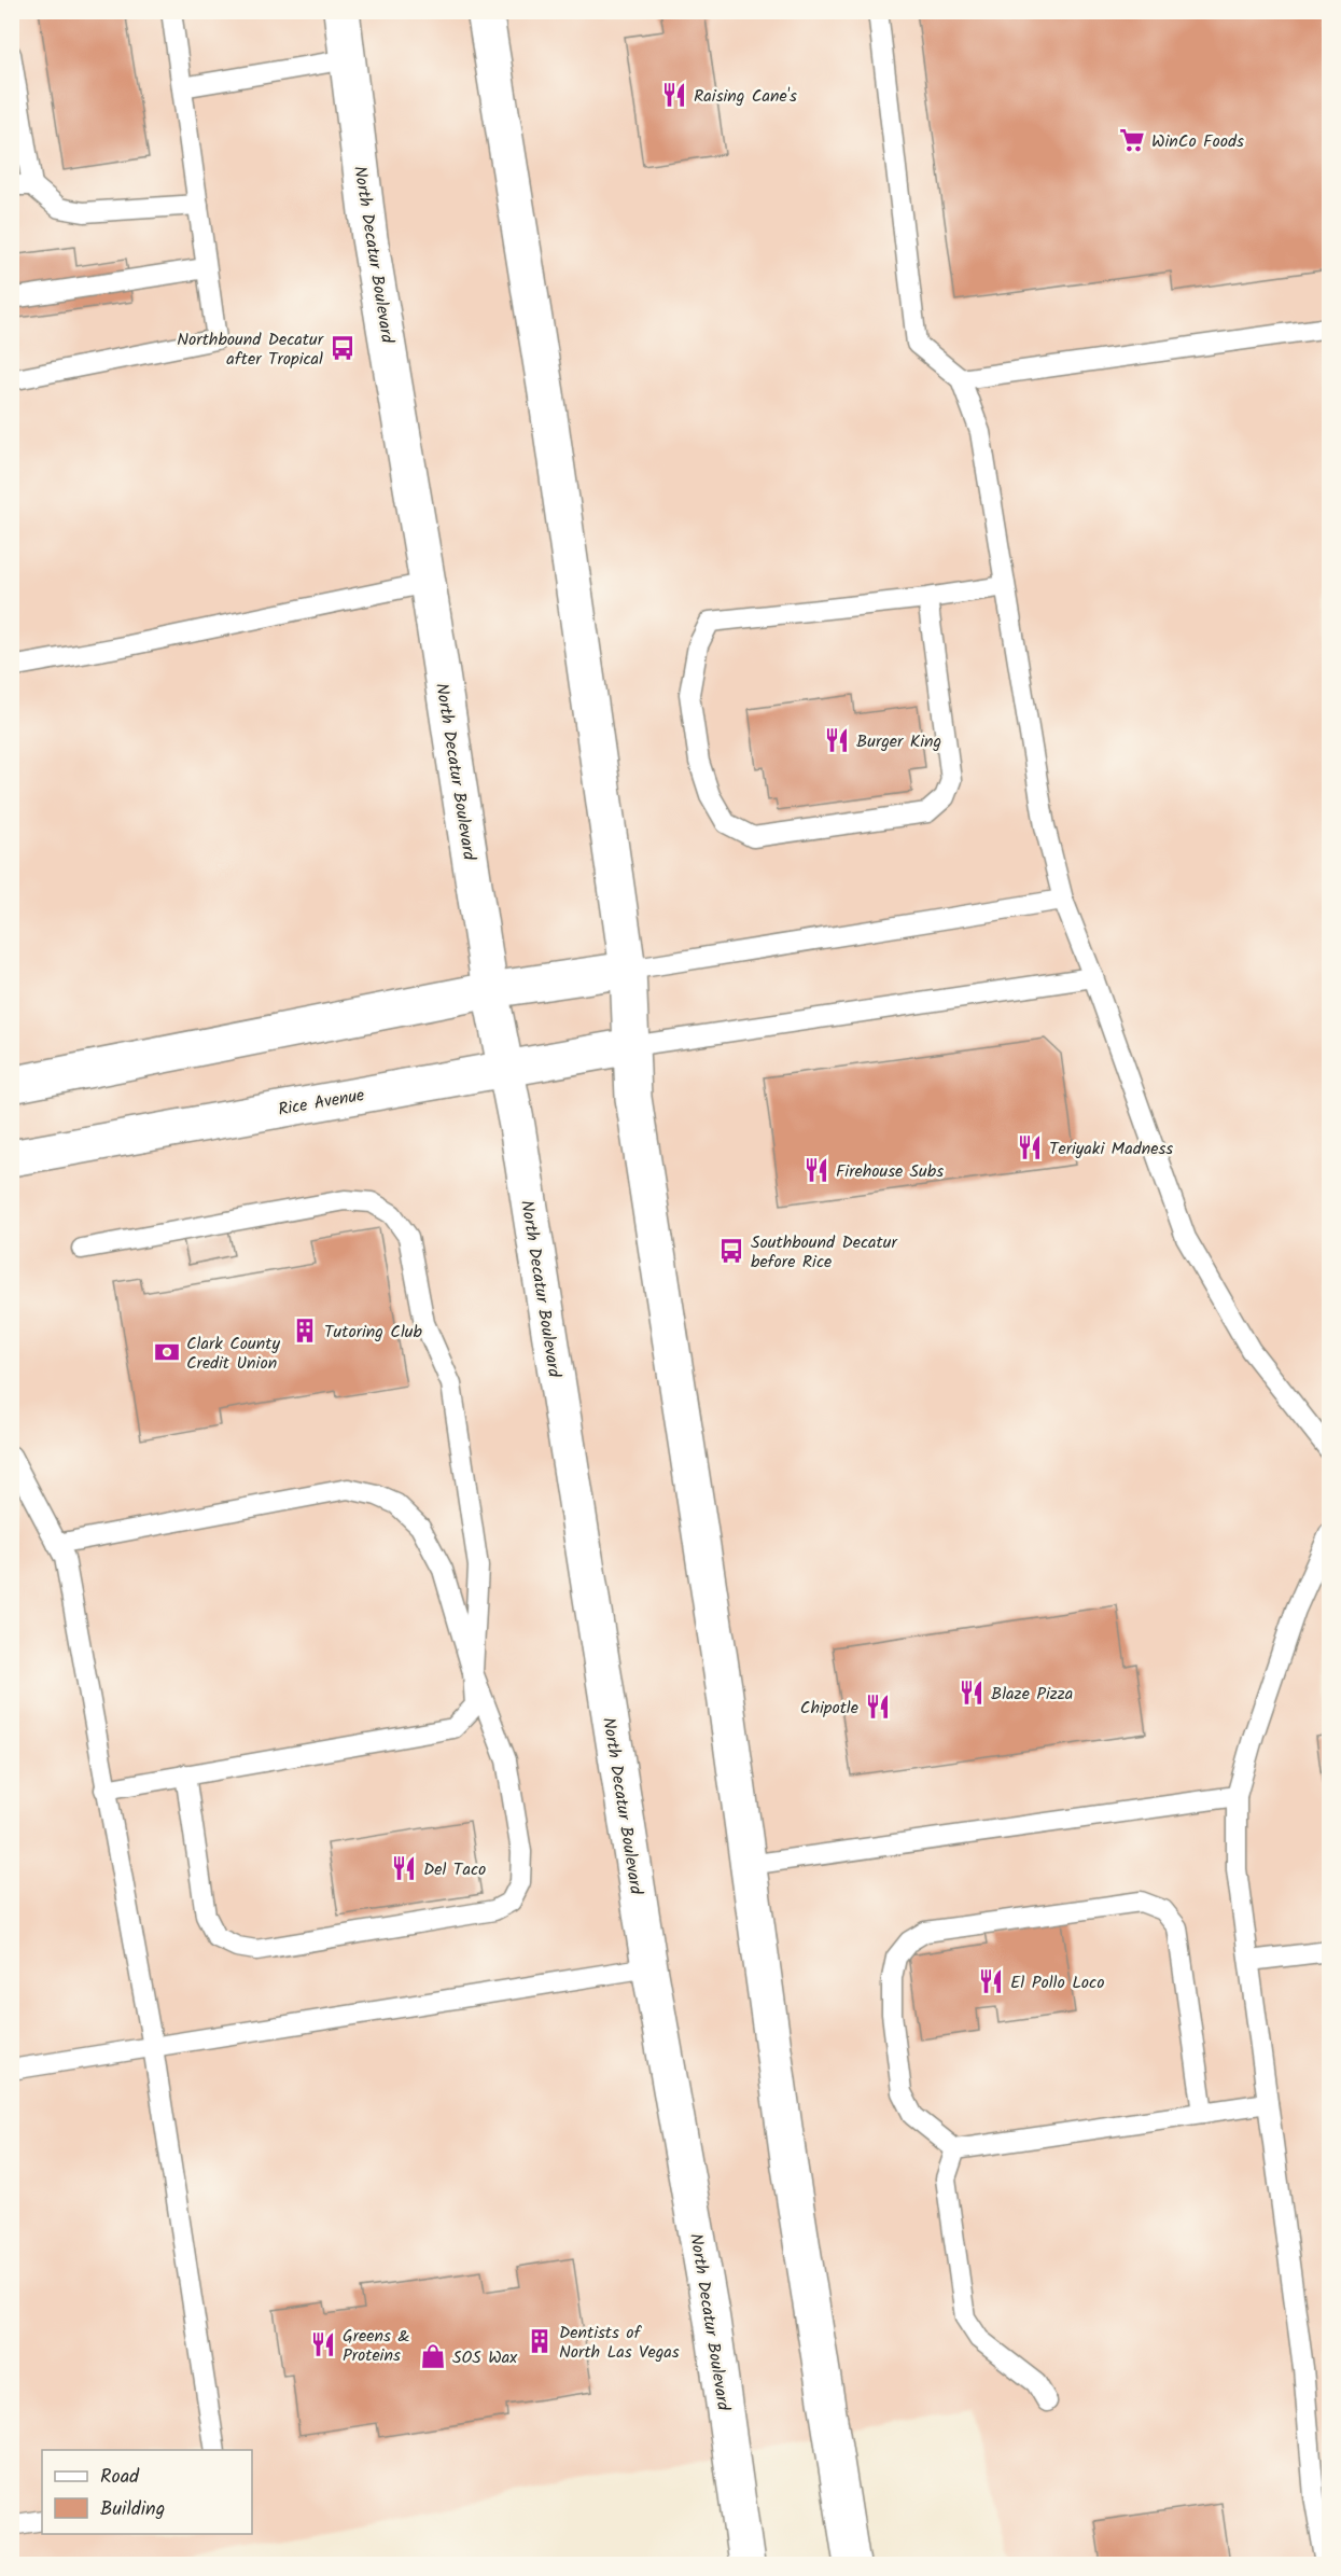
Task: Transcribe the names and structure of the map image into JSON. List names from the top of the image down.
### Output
{
  "streets": {
    "main road": ["North Decatur Boulevard", "Rice Avenue"]
  },
  "crossings": [
    ["North Decatur Boulevard", "Rice Avenue"]
  ],
  "places": {
    "restaurant": [
      "Raising Cane's",
      "Burger King",
      "Teriyaki Madness",
      "Firehouse Subs",
      "Blaze Pizza",
      "Chipotle",
      "Del Taco",
      "El Pollo Loco",
      "Greens & Proteins"
    ],
    "supermarket": ["WinCo Foods"],
    "bus stop": ["Northbound Decatur after Tropical", "Southbound Decatur before Rice"],
    "building": ["Tutoring Club", "Dentists of North Las Vegas"],
    "bank": ["Clark County Credit Union"],
    "shop": ["SOS Wax"]
  },
  "legend": ["Road", "Building"]
}
